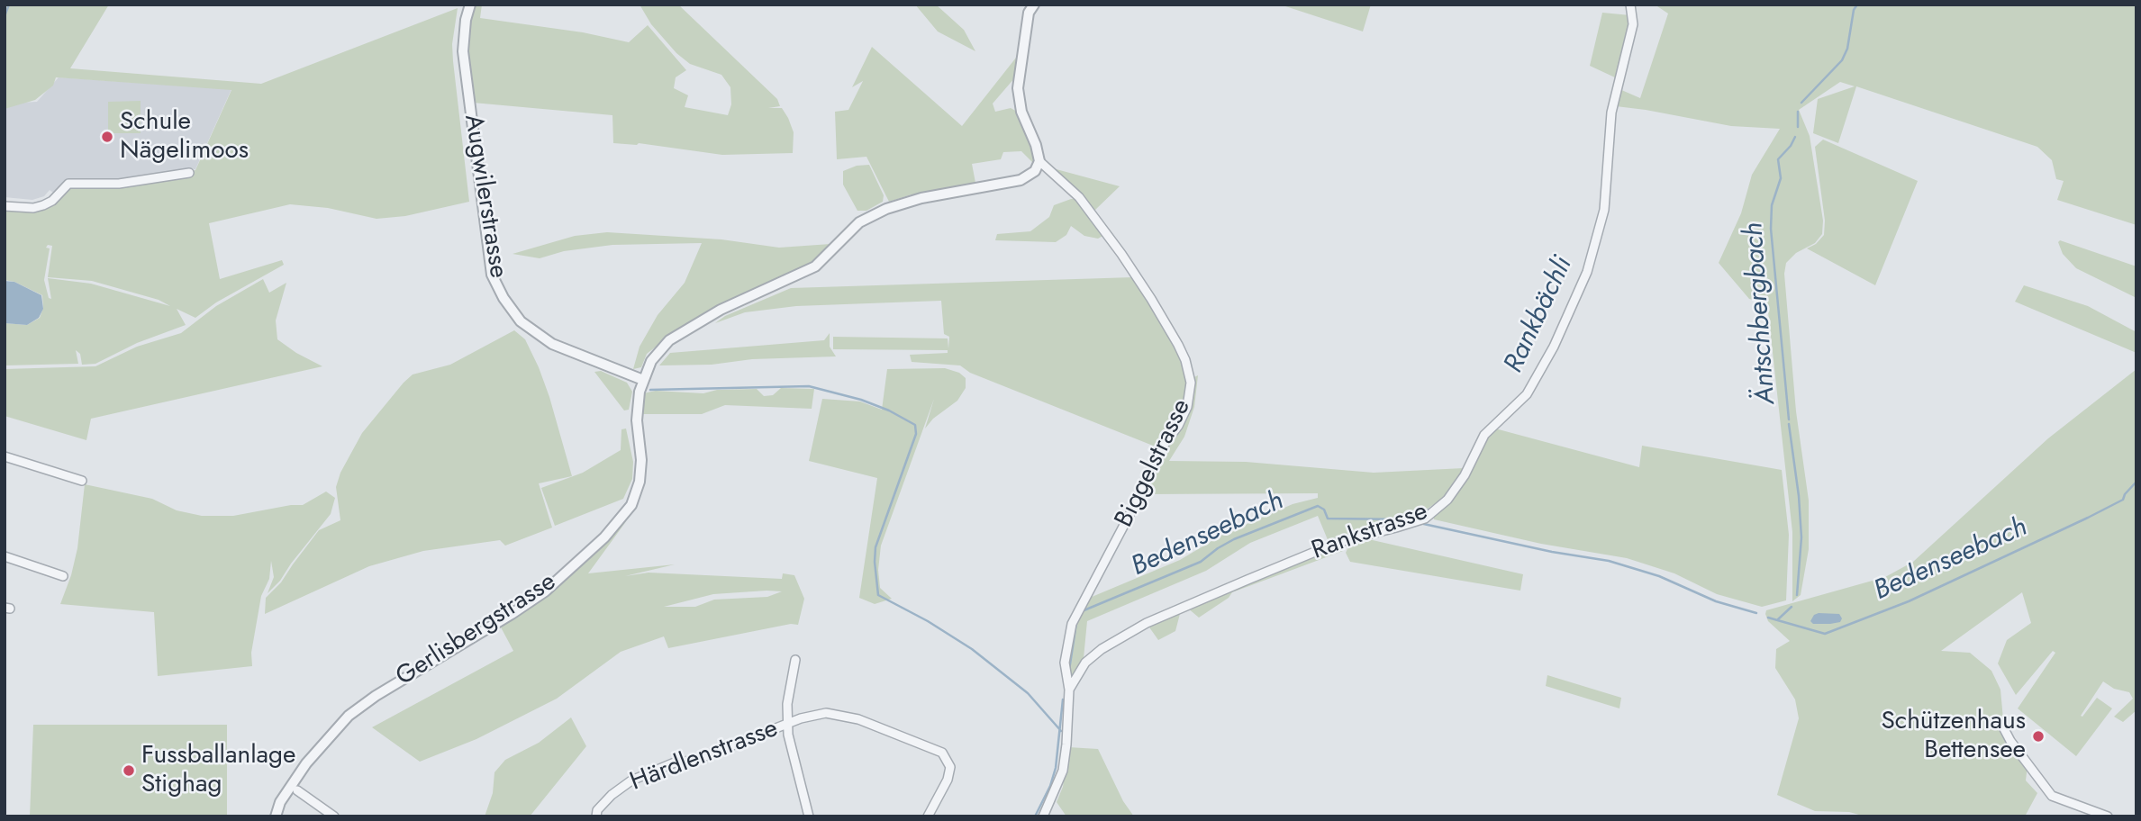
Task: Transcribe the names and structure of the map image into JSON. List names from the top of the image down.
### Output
{
  "streets": {
    "street": [
      "Augwilerstrasse",
      "Biggelstrasse",
      "Rankstrasse",
      "Gerlisbergstrasse",
      "Härdlenstrasse"
    ]
  },
  "crossings": [
    ["Augwilerstrasse", "Gerlisbergstrasse"],
    ["Biggelstrasse", "Rankstrasse"],
    ["Biggelstrasse", "Gerlisbergstrasse"]
  ],
  "water": ["Äntschbergbach", "Rankbächli", "Bedenseebach"],
  "places": ["Schule Nägelimoos", "Schützenhaus Bettensee", "Fussballanlage Stighag"]
}
